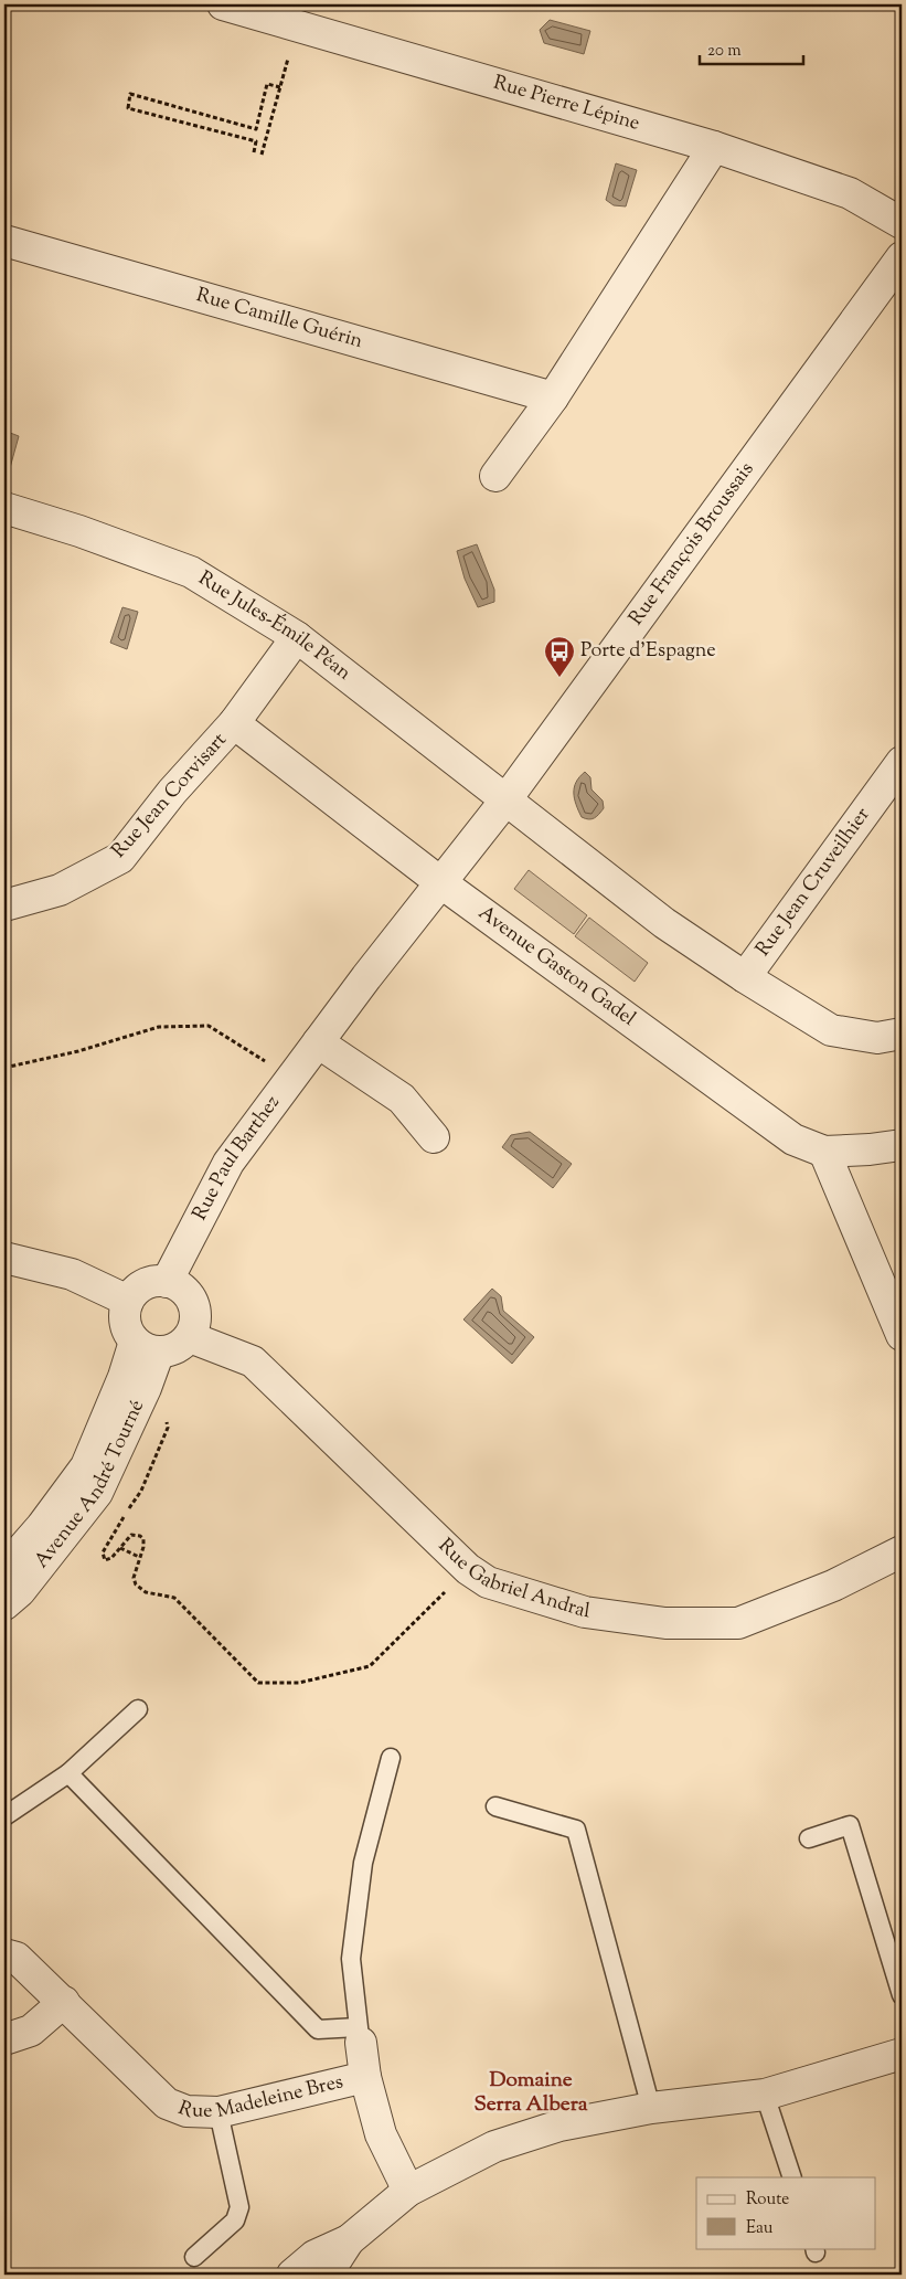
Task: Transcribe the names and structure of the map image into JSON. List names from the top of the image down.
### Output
{
  "streets": {
    "street": [
      "Rue Pierre Lépine",
      "Rue Camille Guérin",
      "Rue François Broussais",
      "Rue Jules-Émile Péan",
      "Rue Jean Corvisart",
      "Rue Jean Cruveilhier",
      "Avenue Gaston Gadel",
      "Rue Paul Barthez",
      "Avenue André Tourné",
      "Rue Gabriel Andral",
      "Rue Madeleine Bres"
    ]
  },
  "crossings": [
    ["Rue François Broussais", "Rue Jules-Émile Péan"],
    ["Rue François Broussais", "Avenue Gaston Gadel"],
    ["Rue François Broussais", "Rue Paul Barthez"],
    ["Rue Jules-Émile Péan", "Rue Jean Corvisart"],
    ["Rue Jean Corvisart", "Avenue Gaston Gadel"],
    ["Avenue Gaston Gadel", "Rue Paul Barthez"],
    ["Rue Paul Barthez", "Avenue André Tourné"],
    ["Rue Paul Barthez", "Rue Gabriel Andral"],
    ["Avenue André Tourné", "Rue Gabriel Andral"]
  ],
  "districts": ["Domaine Serra Albera"],
  "places": {
    "bus stop": ["Porte d'Espagne"]
  },
  "legend": ["Route", "Eau"],
  "scale_bar": "20 m"
}
